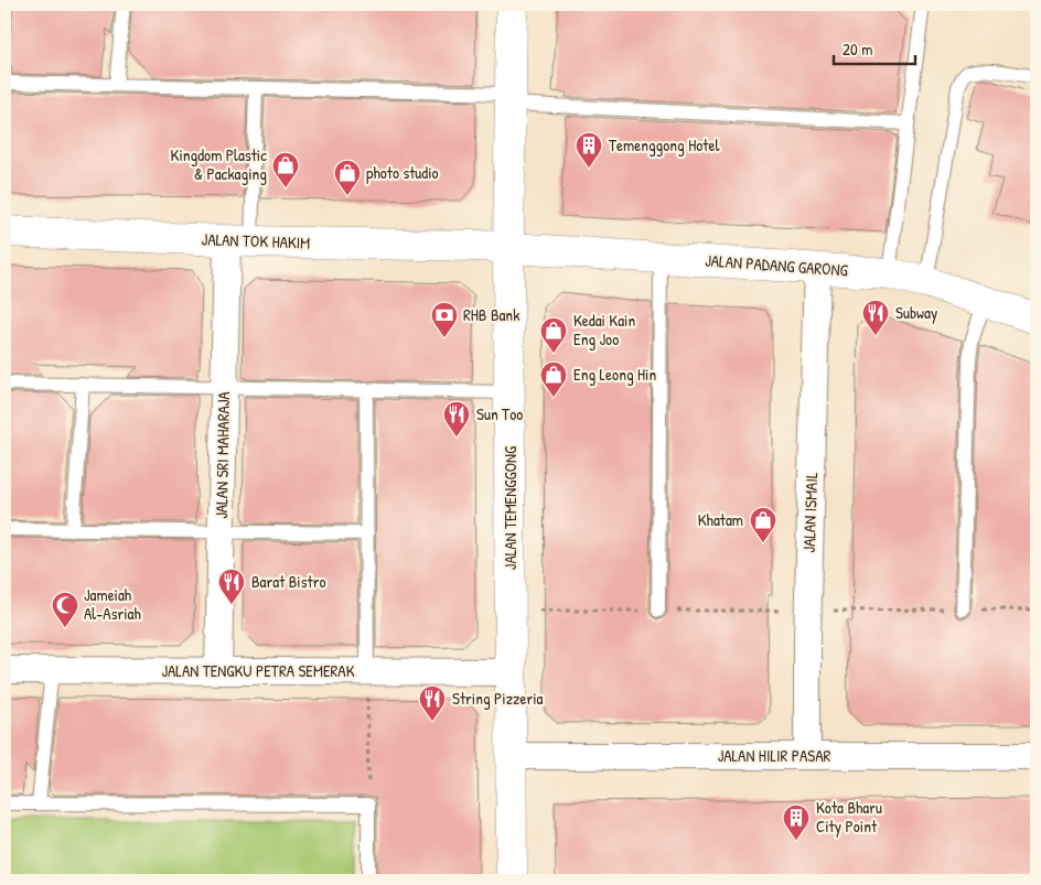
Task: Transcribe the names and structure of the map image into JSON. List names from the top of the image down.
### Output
{
  "streets": {
    "street": [
      "JALAN TOK HAKIM",
      "JALAN PADANG GARONG",
      "JALAN SRI MAHARAJA",
      "JALAN TEMENGGONG",
      "JALAN ISMAIL",
      "JALAN TENGKU PETRA SEMERAK",
      "JALAN HILIR PASAR"
    ]
  },
  "crossings": [
    ["JALAN TOK HAKIM", "JALAN PADANG GARONG"],
    ["JALAN TOK HAKIM", "JALAN SRI MAHARAJA"],
    ["JALAN TOK HAKIM", "JALAN TEMENGGONG"],
    ["JALAN PADANG GARONG", "JALAN TEMENGGONG"],
    ["JALAN PADANG GARONG", "JALAN ISMAIL"],
    ["JALAN SRI MAHARAJA", "JALAN TENGKU PETRA SEMERAK"],
    ["JALAN TEMENGGONG", "JALAN TENGKU PETRA SEMERAK"],
    ["JALAN TEMENGGONG", "JALAN HILIR PASAR"],
    ["JALAN ISMAIL", "JALAN HILIR PASAR"]
  ],
  "places": {
    "building": ["Temenggong Hotel", "Kota Bharu City Point"],
    "shop": [
      "Kingdom Plastic & Packaging",
      "photo studio",
      "Kedai Kain Eng Joo",
      "Eng Leong Hin",
      "Khatam"
    ],
    "restaurant": [
      "Subway",
      "Sun Too",
      "Barat Bistro",
      "String Pizzeria"
    ],
    "bank": ["RHB Bank"],
    "mosque": ["Jameiah Al-Asriah"]
  },
  "scale_bar": "20 m"
}
